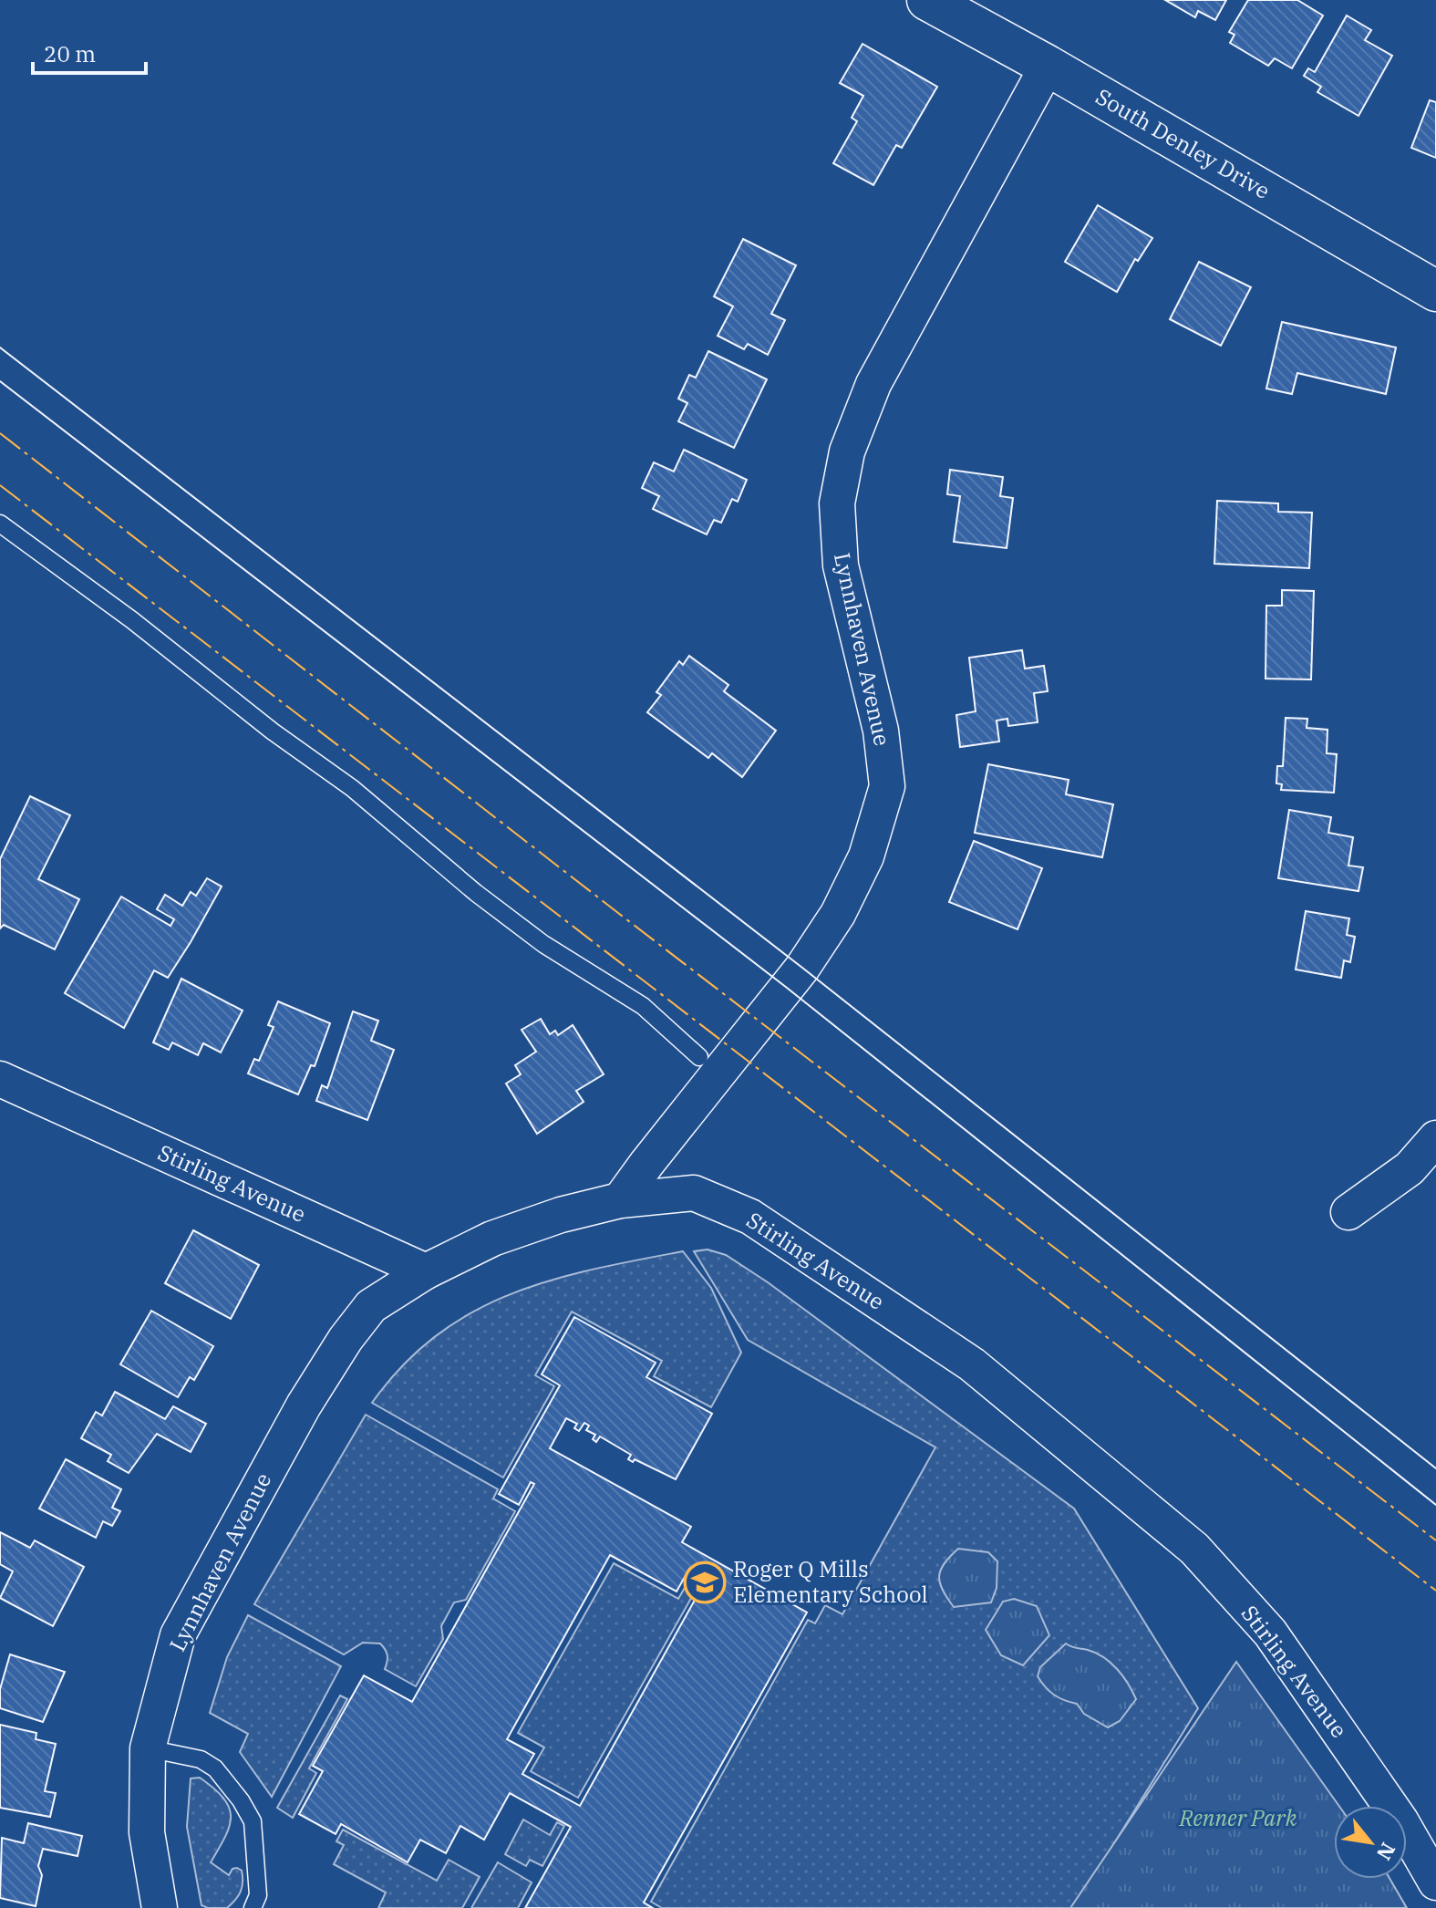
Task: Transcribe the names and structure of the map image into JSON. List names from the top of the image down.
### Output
{
  "streets": {
    "street": ["South Denley Drive", "Lynnhaven Avenue", "Stirling Avenue"]
  },
  "crossings": [
    ["South Denley Drive", "Lynnhaven Avenue"],
    ["Lynnhaven Avenue", "Stirling Avenue"]
  ],
  "parks": ["Renner Park"],
  "places": {
    "school or university": ["Roger Q Mills Elementary School"]
  },
  "scale_bar": "20 m",
  "north": "bottom right"
}
